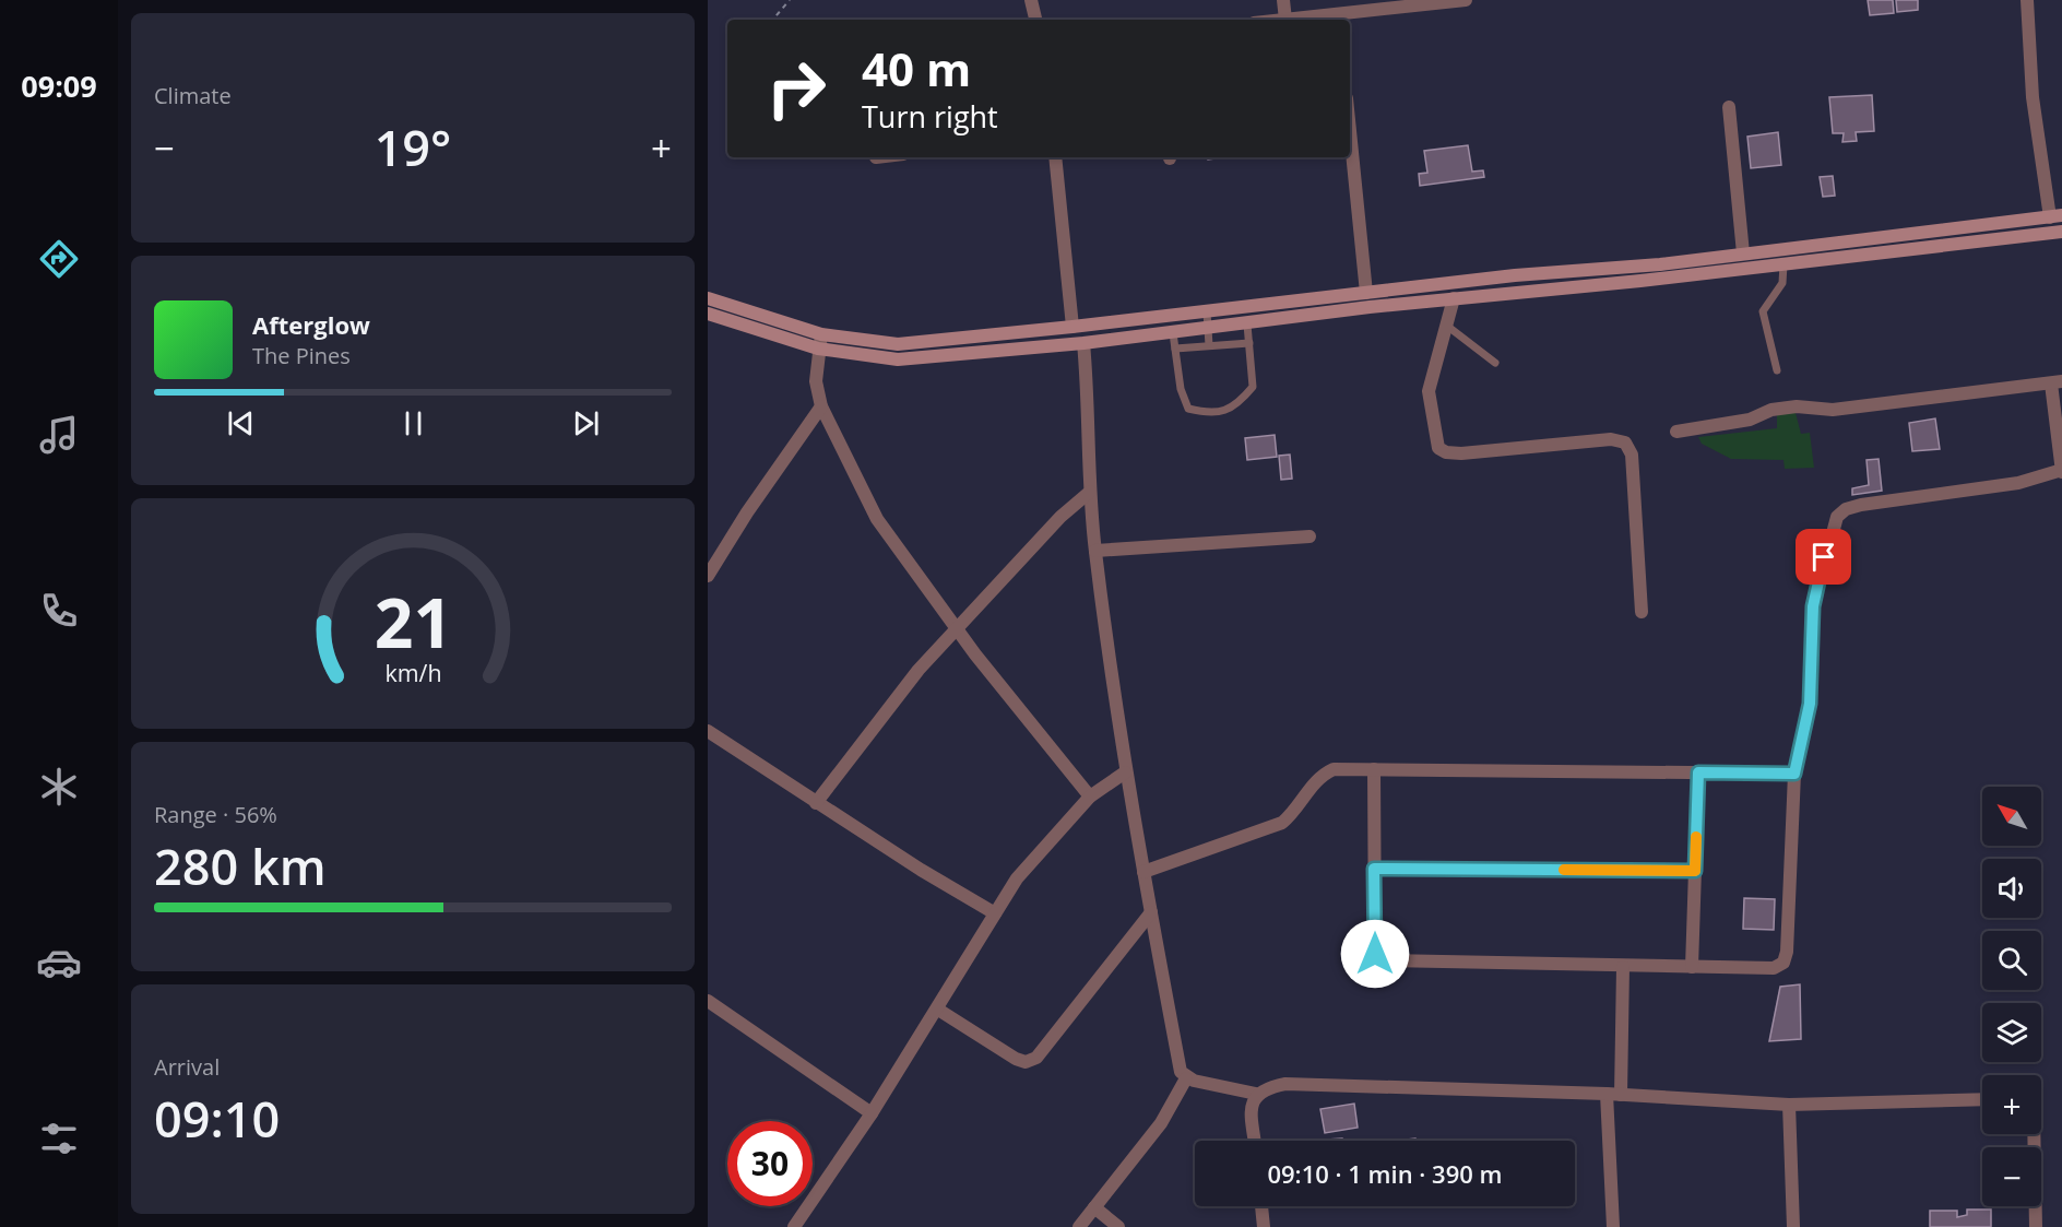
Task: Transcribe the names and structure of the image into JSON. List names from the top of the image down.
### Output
{
  "north": "top left",
  "page": {
    "tabs": "09:09",
    "tile": [
      "Climate",
      ["Range · 56%", "280 km"],
      ["Arrival", "09:10"]
    ],
    "turn": ["40 m", "Turn right"],
    "heat": ["−", "19°", "+"],
    "song": ["Afterglow", "The Pines"],
    "map_buttons": ["+", "−"],
    "limit": "30",
    "trip": "09:10 · 1 min · 390 m",
    "gauge": ["21", "km/h"]
  }
}
